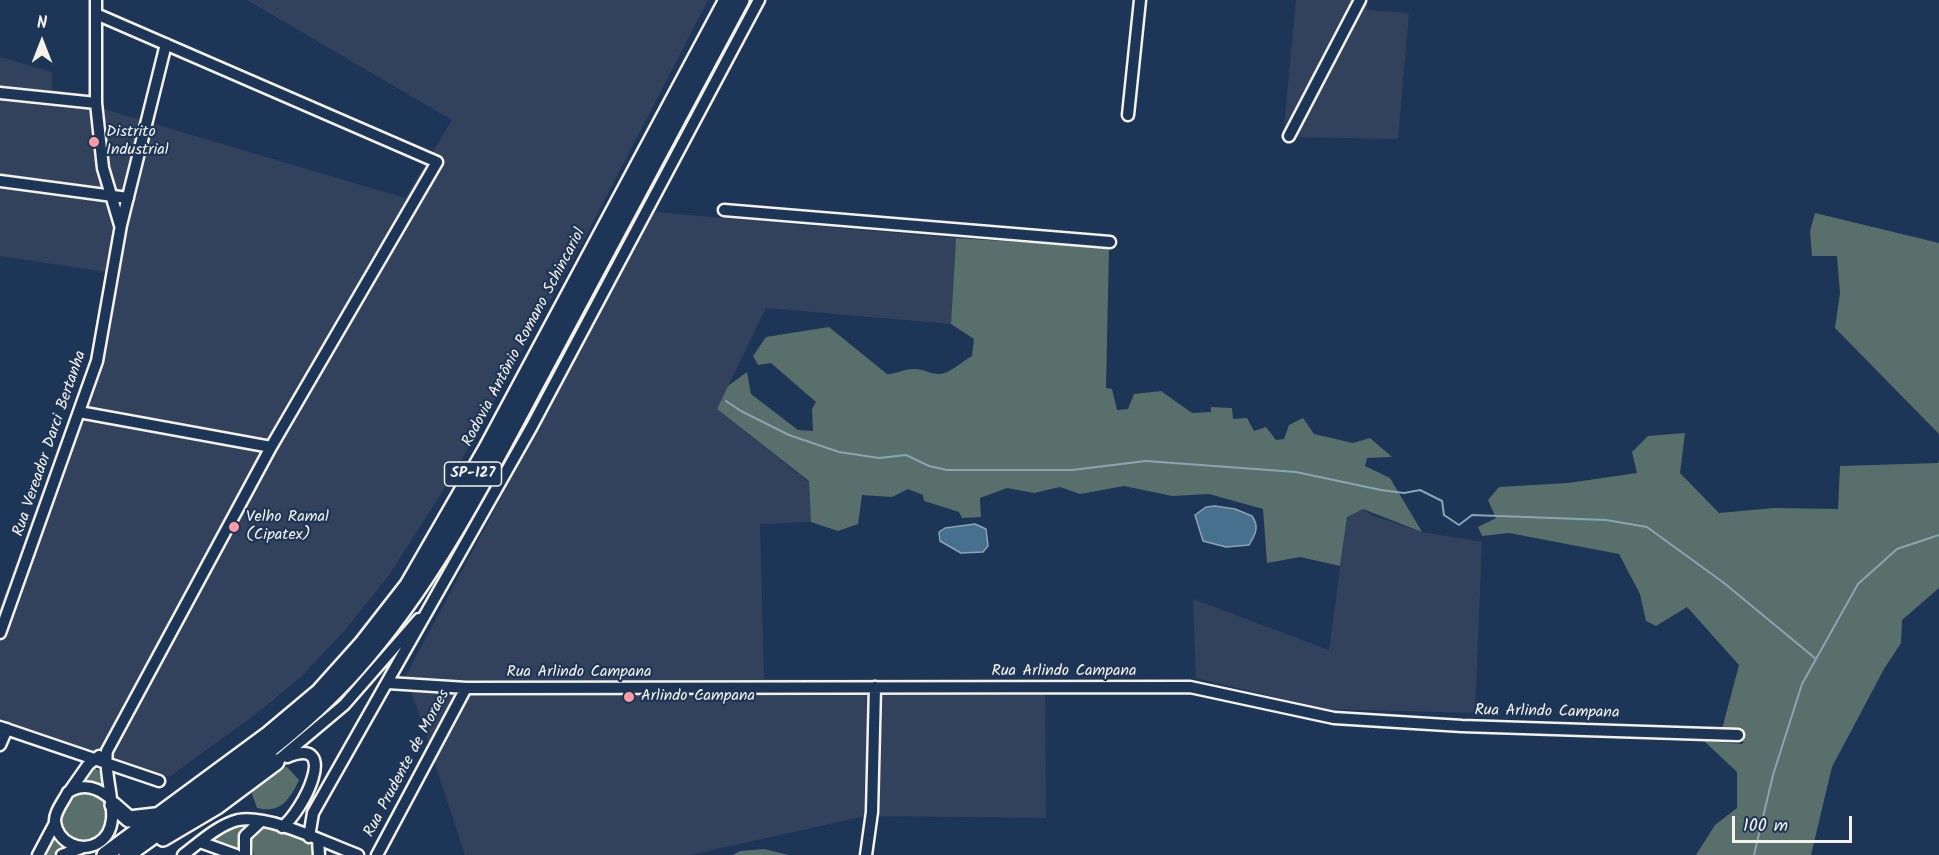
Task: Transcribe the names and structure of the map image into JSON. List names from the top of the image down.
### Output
{
  "streets": {
    "highway": ["Rodovia Antônio Romano Schincariol", "SP-127"],
    "street": ["Rua Vereador Darci Bertanha", "Rua Arlindo Campana", "Rua Prudente de Moraes"]
  },
  "crossings": [
    ["Rua Arlindo Campana", "Rua Prudente de Moraes"]
  ],
  "places": ["Distrito Industrial", "Velho Ramal (Cipatex)", "Arlindo Campana"],
  "scale_bar": "100 m",
  "north": "top"
}
